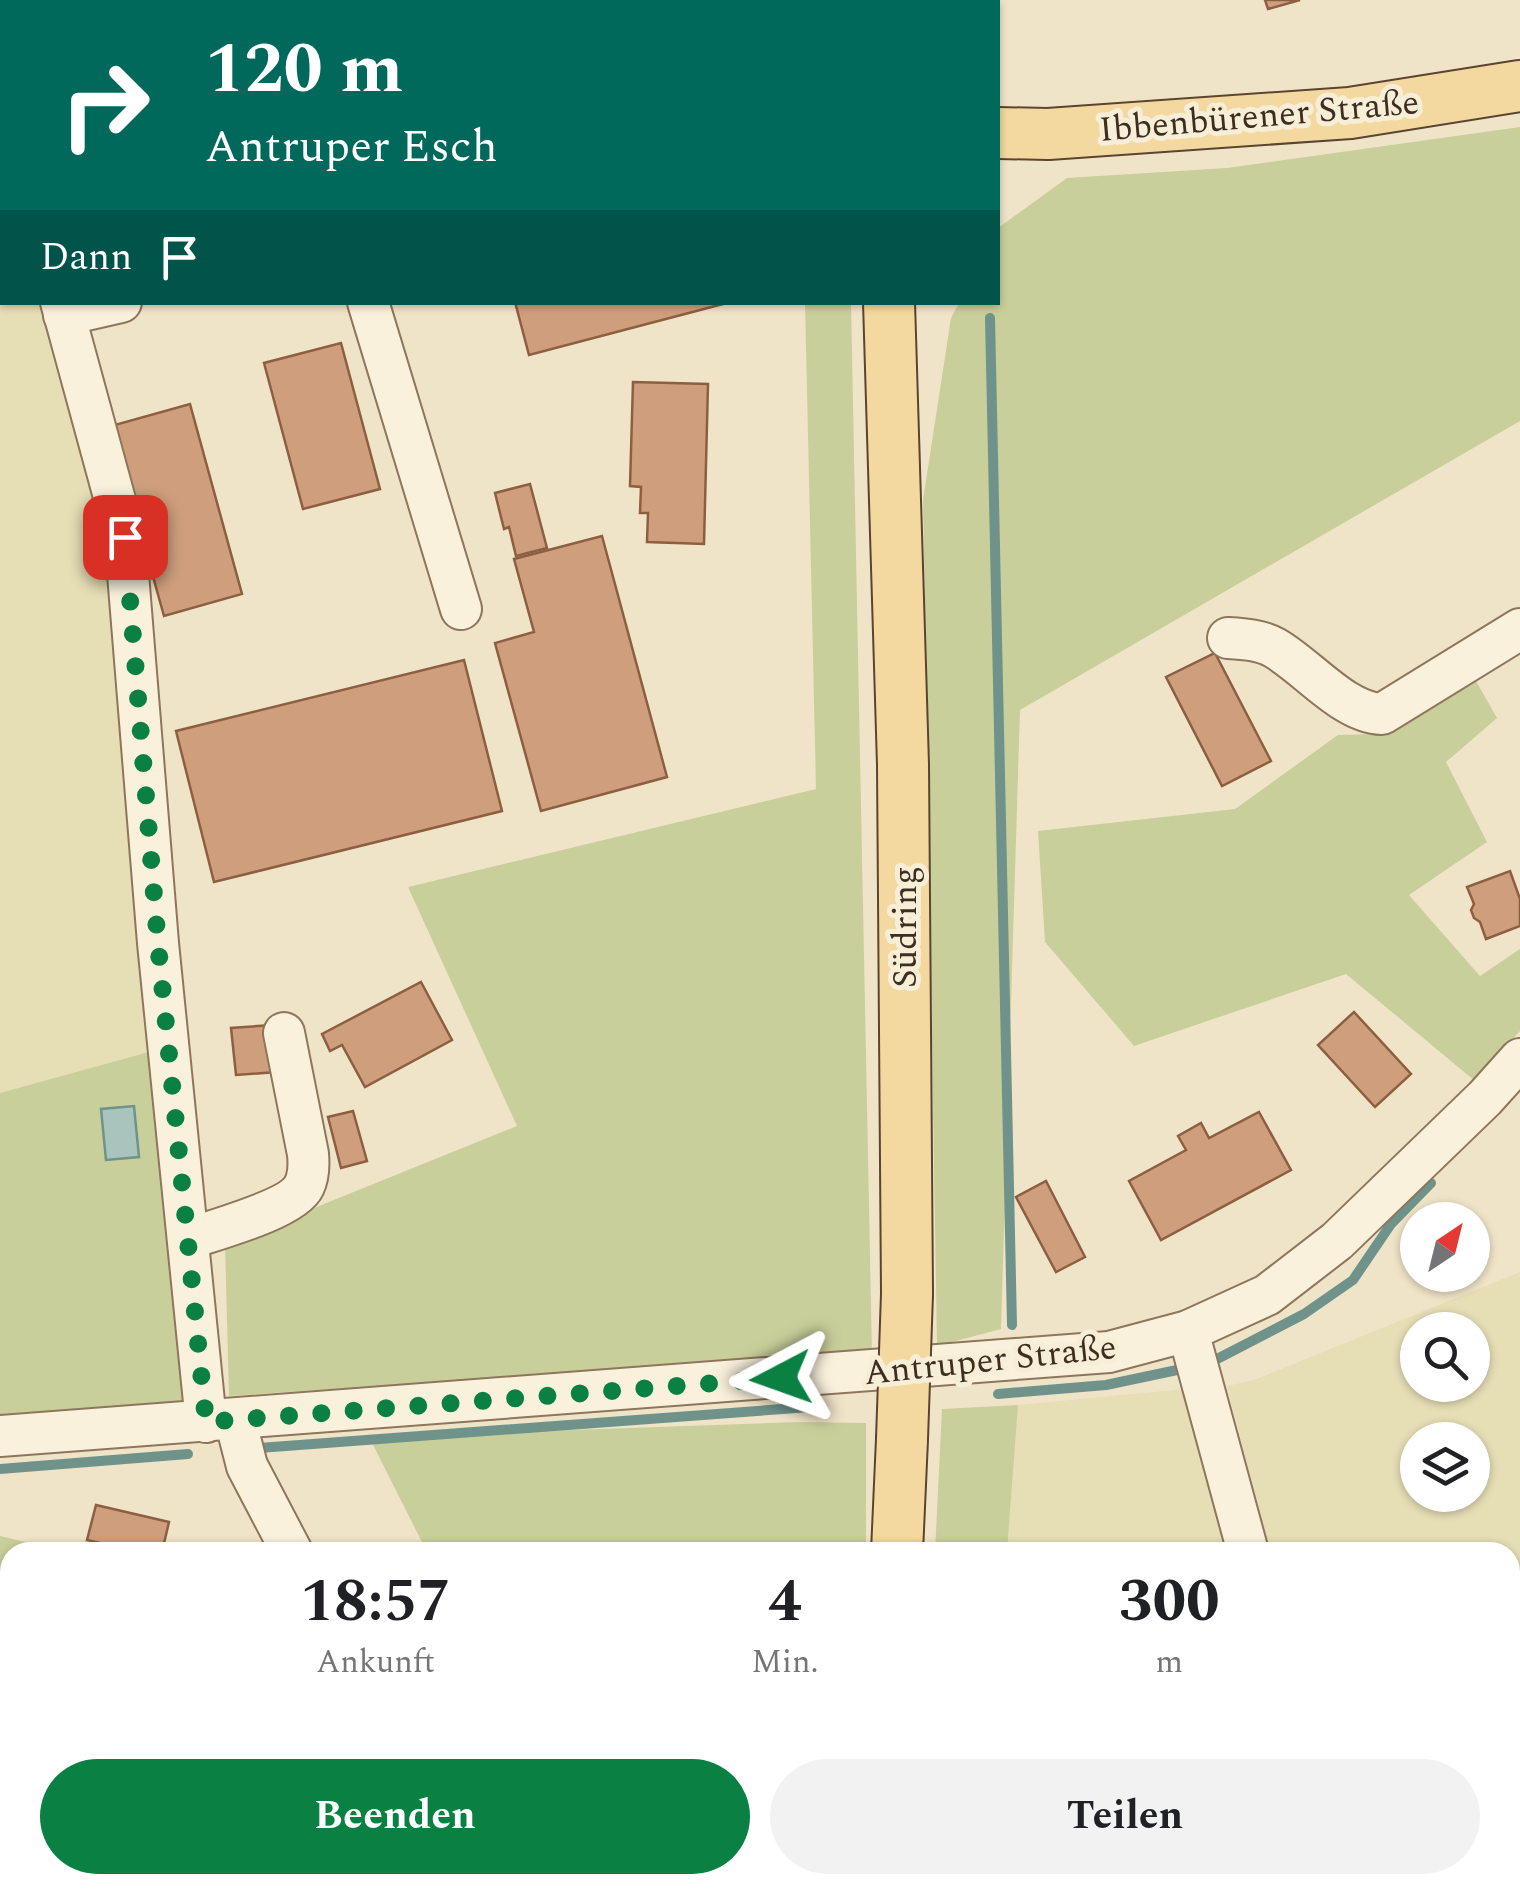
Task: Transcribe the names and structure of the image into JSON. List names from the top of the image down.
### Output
{
  "streets": {
    "main road": ["Ibbenbürener Straße", "Südring"],
    "street": ["Antruper Straße"]
  },
  "north": "top right",
  "page": {
    "turn": ["120 m", "Antruper Esch"],
    "then": "Dann",
    "eta": [
      "18:57",
      "Ankunft",
      "4",
      "Min.",
      "300",
      "m"
    ],
    "buttons": ["Beenden", "Teilen"]
  }
}
